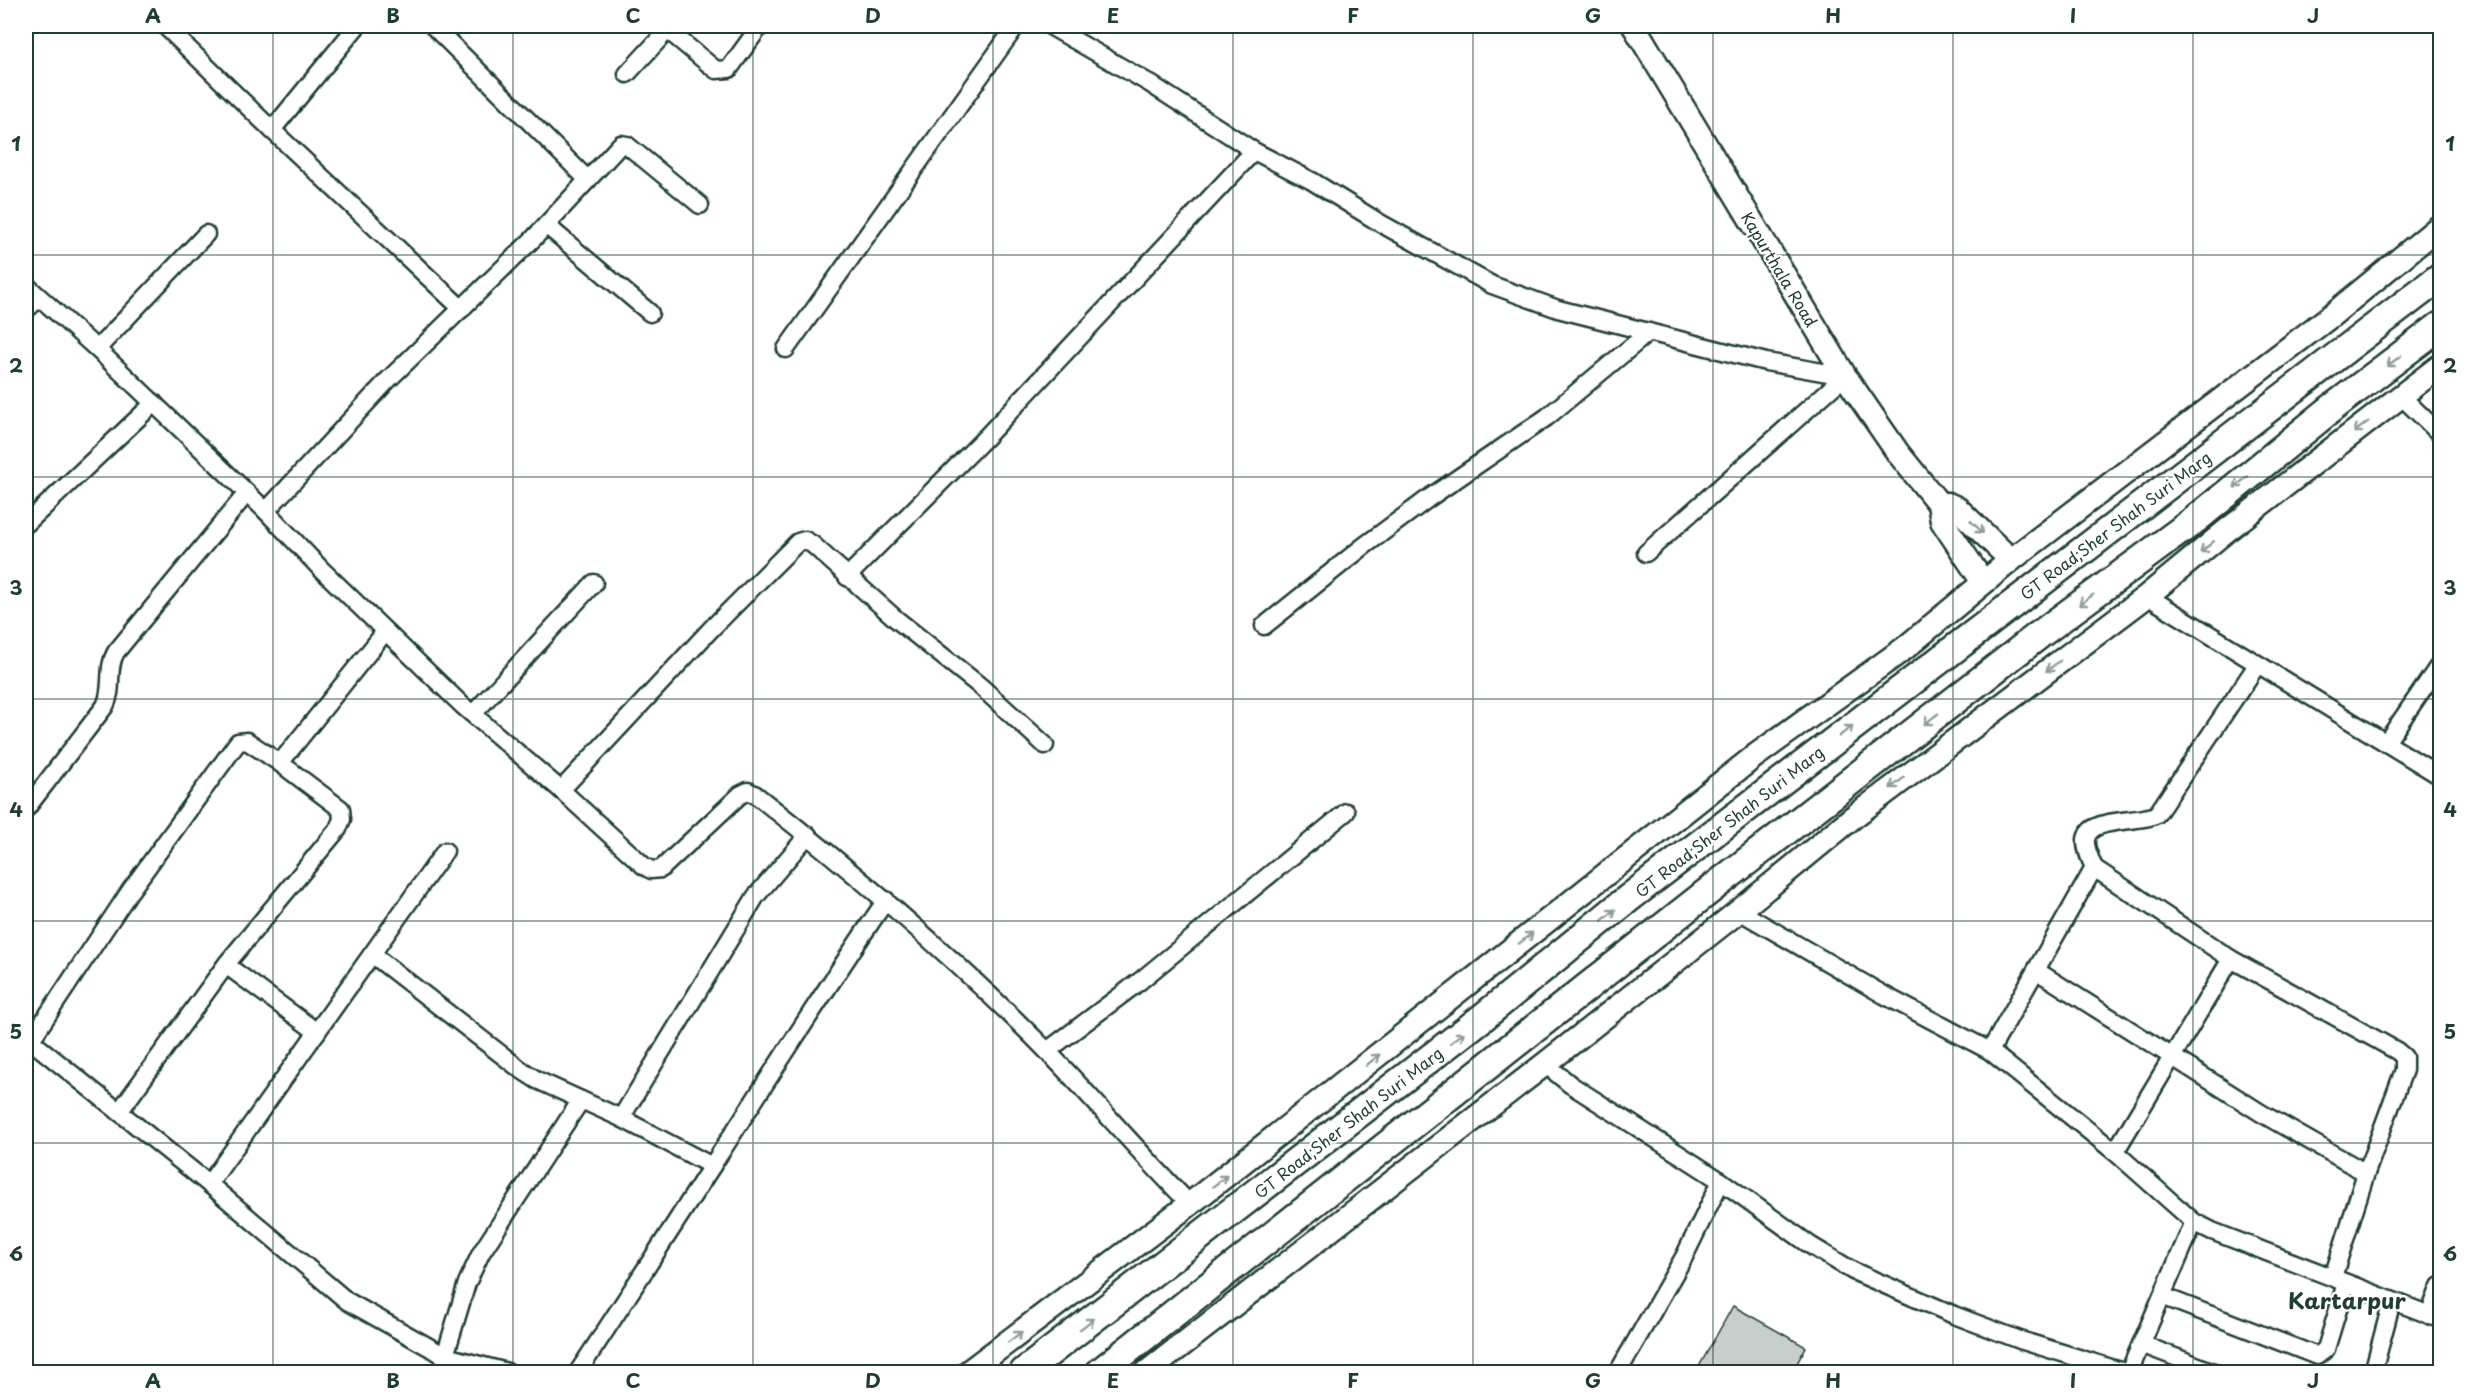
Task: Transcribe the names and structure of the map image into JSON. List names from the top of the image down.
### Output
{
  "streets": {
    "highway": ["GT Road;Sher Shah Suri Marg"],
    "main road": ["Kapurthala Road"]
  },
  "districts": ["Kartarpur"],
  "grid": {
    "columns": [
      "A",
      "B",
      "C",
      "D",
      "E",
      "F",
      "G",
      "H",
      "I",
      "J"
    ],
    "rows": [
      "1",
      "2",
      "3",
      "4",
      "5",
      "6"
    ]
  }
}
